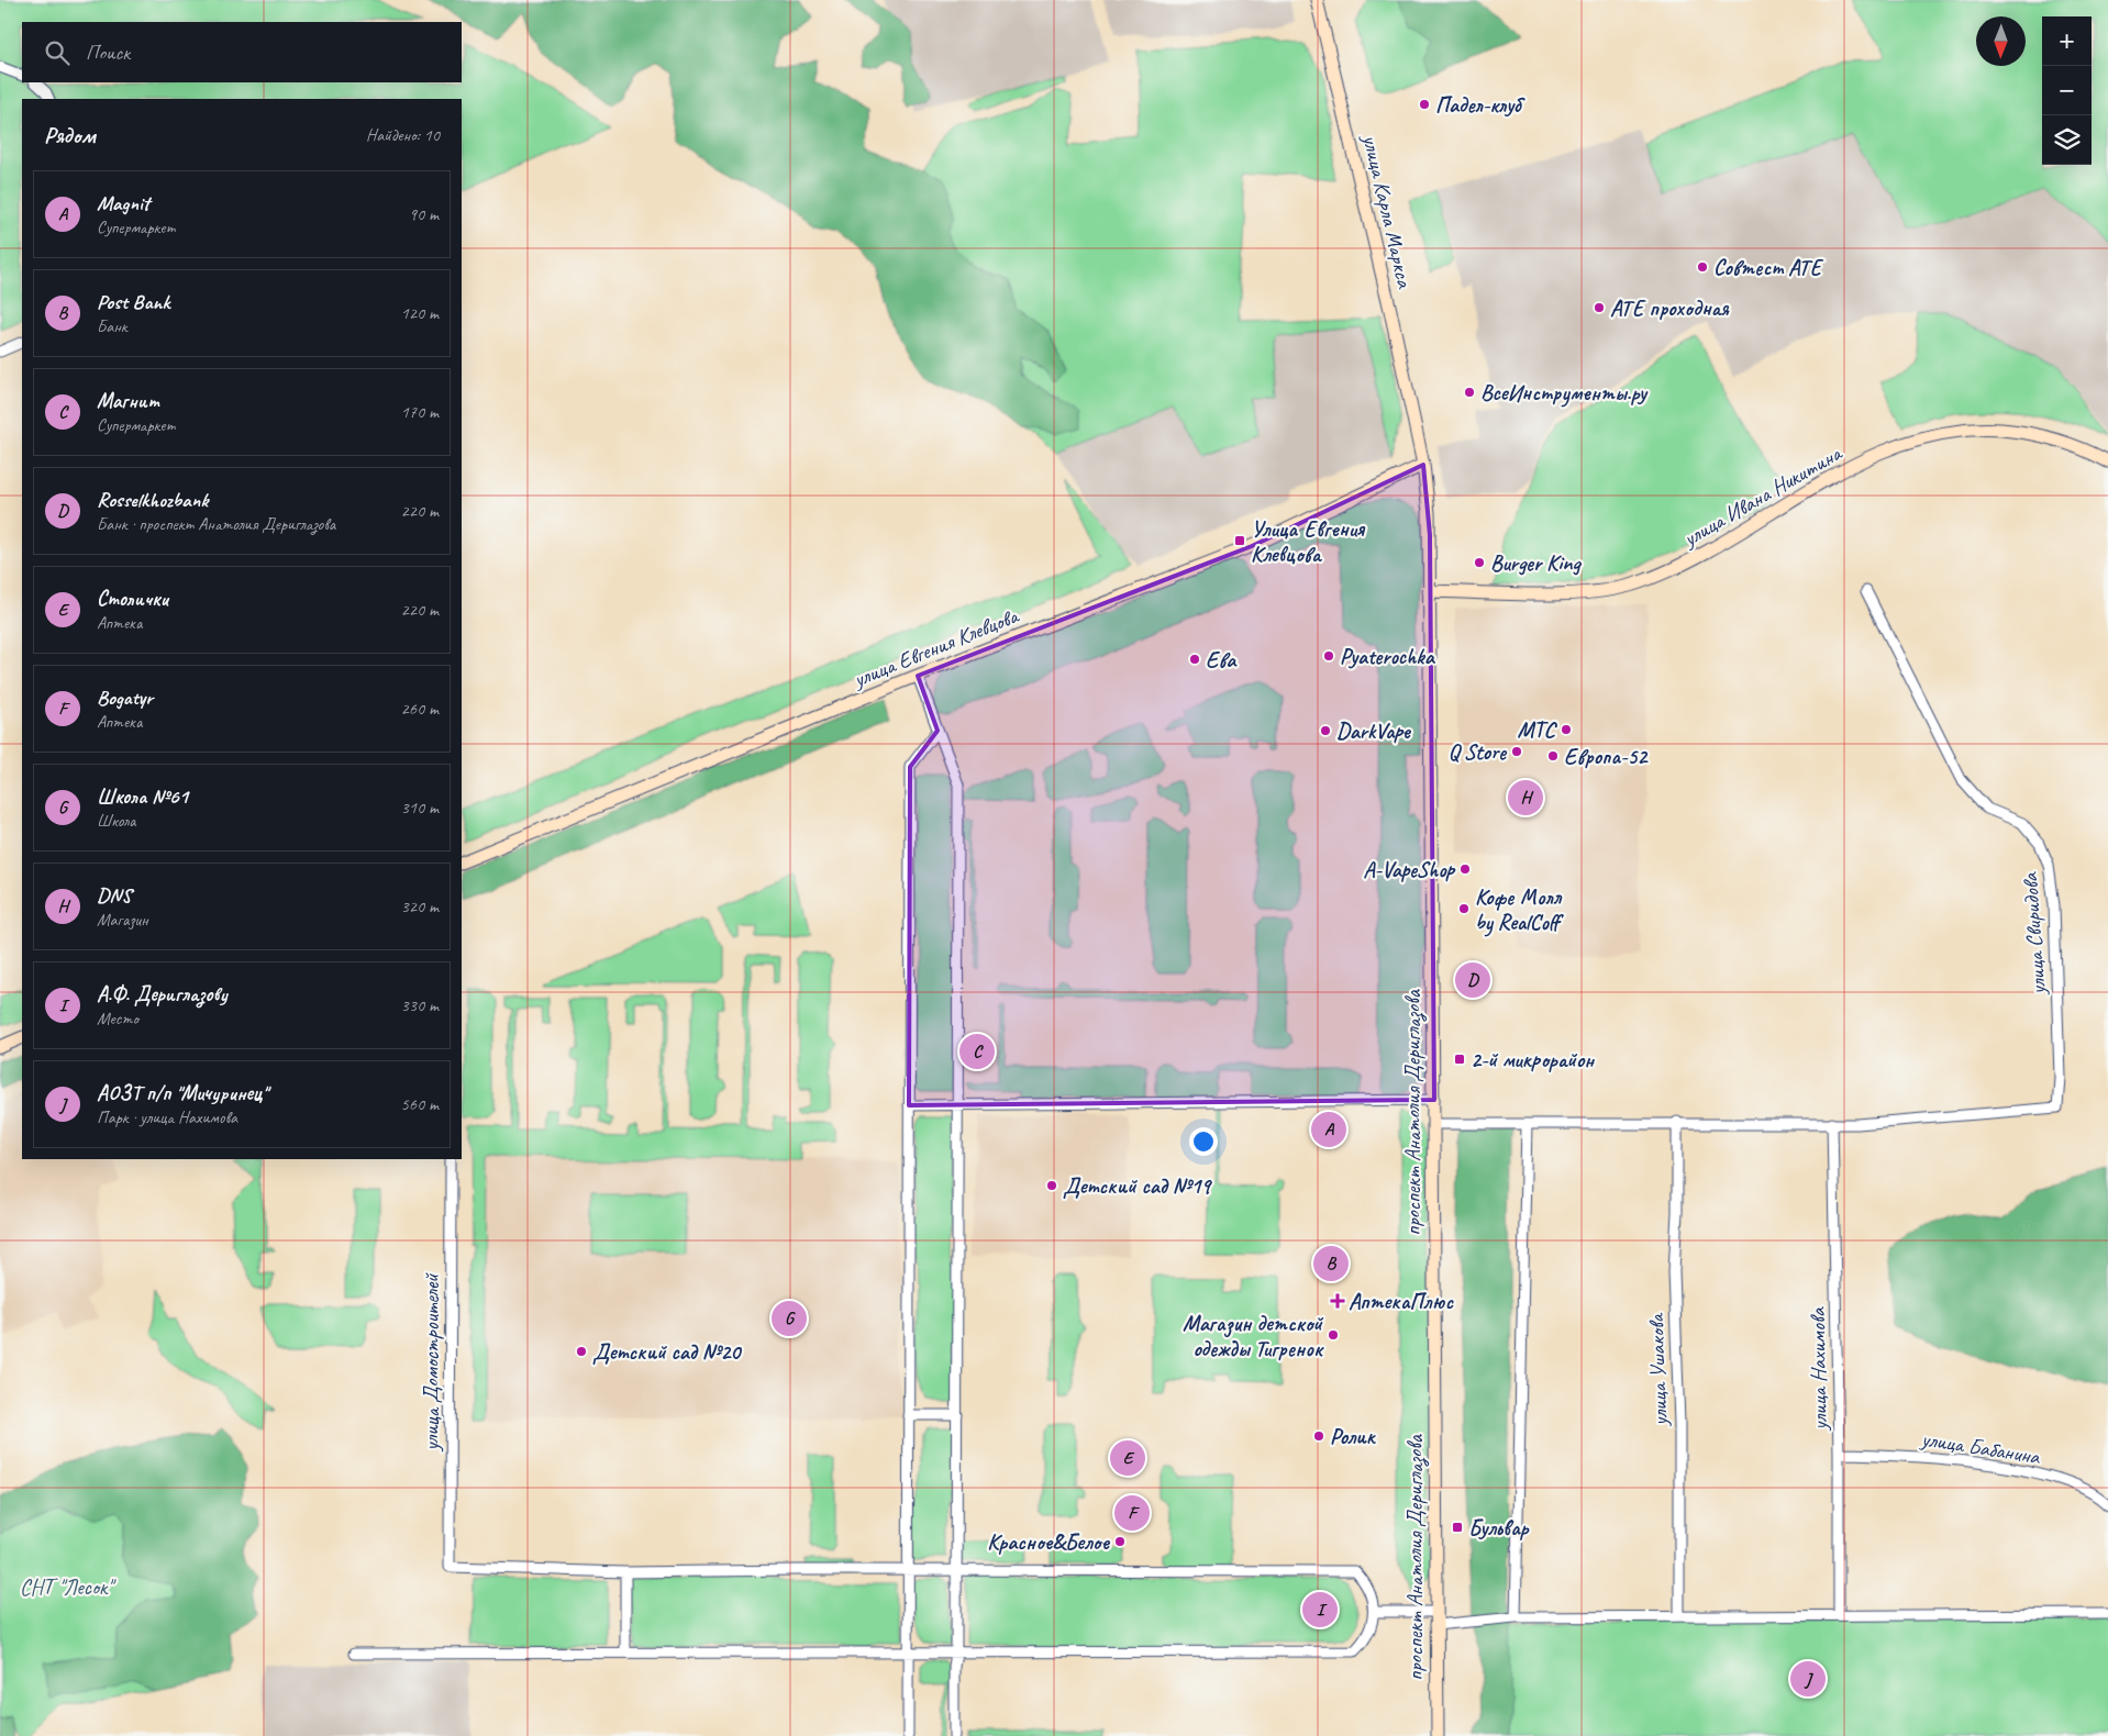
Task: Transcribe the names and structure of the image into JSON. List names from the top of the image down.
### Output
{
  "streets": {
    "main road": [
      "улица Карла Маркса",
      "улица Ивана Никитина",
      "улица Евгения Клевцова",
      "проспект Анатолия Дериглазова"
    ],
    "street": [
      "улица Свиридова",
      "улица Домостроителей",
      "улица Нахимова",
      "улица Ушакова",
      "улица Бабанина"
    ]
  },
  "crossings": [
    ["улица Карла Маркса", "улица Евгения Клевцова"],
    ["улица Карла Маркса", "проспект Анатолия Дериглазова"],
    ["улица Ивана Никитина", "проспект Анатолия Дериглазова"],
    ["улица Евгения Клевцова", "проспект Анатолия Дериглазова"],
    ["улица Свиридова", "улица Нахимова"],
    ["улица Нахимова", "улица Бабанина"]
  ],
  "parks": ["СНТ \"Лесок\""],
  "places": {
    "other": [
      "Падел-клуб",
      "Совтест АТЕ",
      "АТЕ проходная",
      "ВсеИнструменты.ру",
      "Burger King",
      "Pyaterochka",
      "Ева",
      "МТС",
      "DarkVape",
      "Q Store",
      "Европа-52",
      "A-VapeShop",
      "Кофе Молл by RealCoff",
      "Детский сад №19",
      "Магазин детской одежды Тигренок",
      "Детский сад №20",
      "Ролик",
      "Красное&Белое"
    ],
    "transit": ["Улица Евгения Клевцова", "2-й микрорайон", "Бульвар"],
    "health": ["АптекаПлюс"]
  },
  "north": "bottom",
  "page": {
    "map_buttons": ["+", "−"],
    "search": "Поиск",
    "heading": ["Рядом", "Найдено: 10"],
    "list": [
      {
        "mark": "A",
        "name": "Magnit",
        "note": "Супермаркет",
        "value": "90 m"
      },
      {
        "mark": "B",
        "name": "Post Bank",
        "note": "Банк",
        "value": "120 m"
      },
      {
        "mark": "C",
        "name": "Магнит",
        "note": "Супермаркет",
        "value": "170 m"
      },
      {
        "mark": "D",
        "name": "Rosselkhozbank",
        "note": "Банк · проспект Анатолия Дериглазова",
        "value": "220 m"
      },
      {
        "mark": "E",
        "name": "Столички",
        "note": "Аптека",
        "value": "220 m"
      },
      {
        "mark": "F",
        "name": "Bogatyr",
        "note": "Аптека",
        "value": "260 m"
      },
      {
        "mark": "G",
        "name": "Школа №61",
        "note": "Школа",
        "value": "310 m"
      },
      {
        "mark": "H",
        "name": "DNS",
        "note": "Магазин",
        "value": "320 m"
      },
      {
        "mark": "I",
        "name": "А.Ф. Дериглазову",
        "note": "Место",
        "value": "330 m"
      },
      {
        "mark": "J",
        "name": "АОЗТ п/п \"Мичуринец\"",
        "note": "Парк · улица Нахимова",
        "value": "560 m"
      }
    ],
    "pins": [
      "H",
      "D",
      "C",
      "A",
      "B",
      "G",
      "E",
      "F",
      "I",
      "J"
    ]
  }
}
